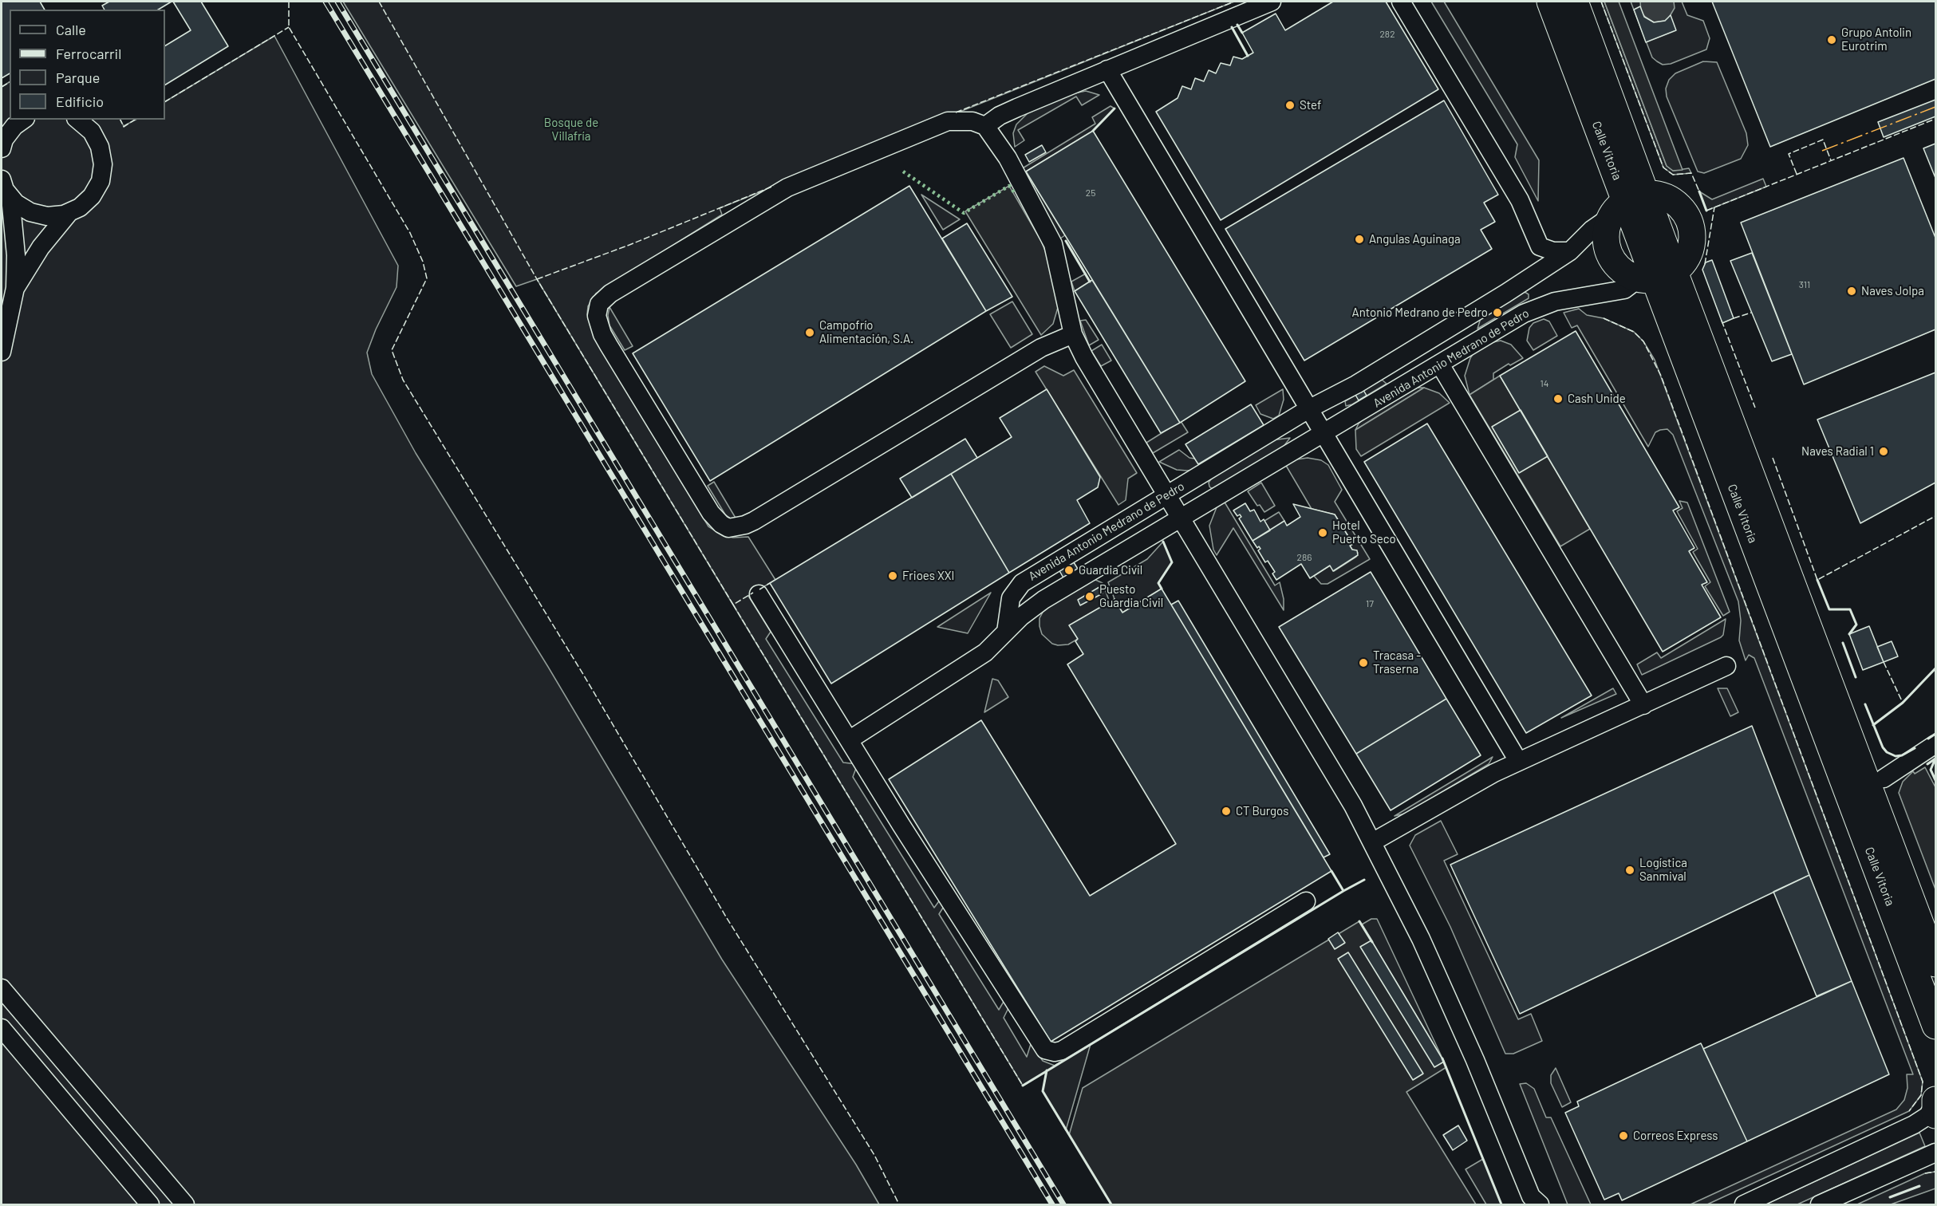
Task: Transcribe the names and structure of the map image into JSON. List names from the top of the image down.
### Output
{
  "streets": {
    "highway": ["Calle Vitoria"],
    "street": ["Avenida Antonio Medrano de Pedro"]
  },
  "crossings": [
    ["Calle Vitoria", "Avenida Antonio Medrano de Pedro"]
  ],
  "parks": ["Bosque de Villafría"],
  "places": [
    "Grupo Antolin Eurotrim",
    "Stef",
    "Angulas Aguinaga",
    "Naves Jolpa",
    "Antonio Medrano de Pedro",
    "Campofrío Alimentación, S.A.",
    "Cash Unide",
    "Naves Radial 1",
    "Hotel Puerto Seco",
    "Guardia Civil",
    "Frioes XXI",
    "Puesto Guardia Civil",
    "Tracasa - Traserna",
    "CT Burgos",
    "Logística Sanmival",
    "Correos Express"
  ],
  "house_numbers": [
    "282",
    "25",
    "311",
    "14",
    "286",
    "17"
  ],
  "legend": [
    "Calle",
    "Ferrocarril",
    "Parque",
    "Edificio"
  ]
}
